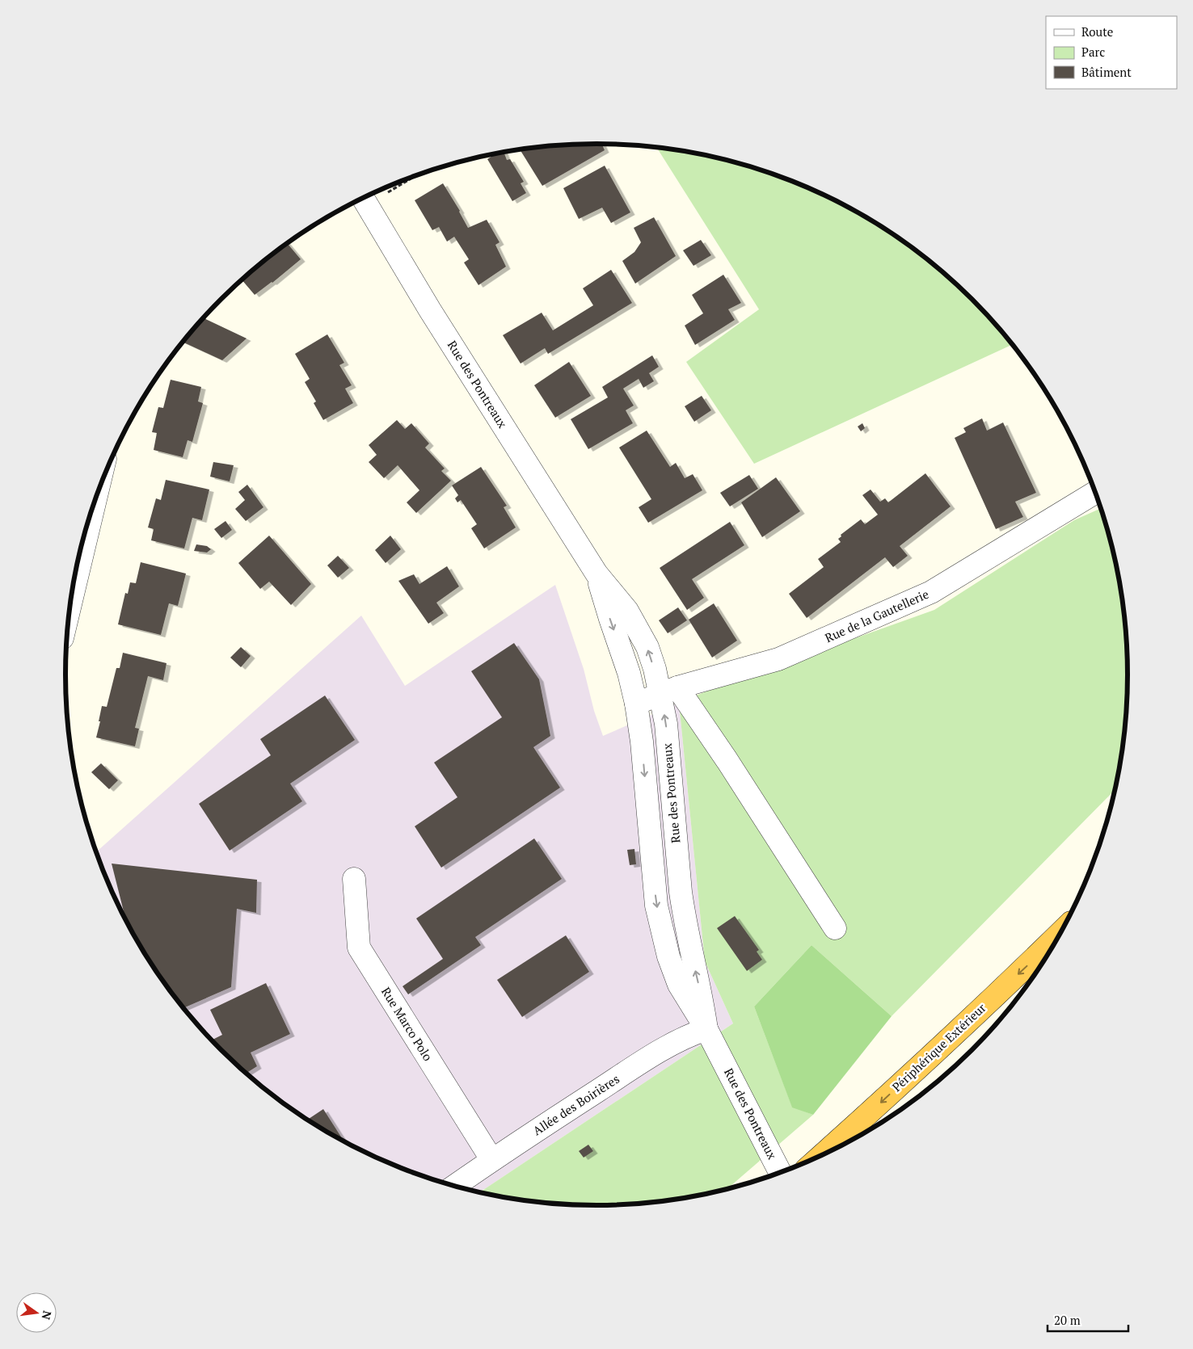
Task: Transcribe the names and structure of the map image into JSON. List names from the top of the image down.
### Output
{
  "streets": {
    "highway": ["Périphérique Extérieur"],
    "street": [
      "Rue des Pontreaux",
      "Rue de la Gautellerie",
      "Rue Marco Polo",
      "Allée des Boirières"
    ]
  },
  "crossings": [
    ["Rue des Pontreaux", "Rue de la Gautellerie"],
    ["Rue des Pontreaux", "Allée des Boirières"],
    ["Rue Marco Polo", "Allée des Boirières"]
  ],
  "one_way": ["Périphérique Extérieur"],
  "legend": ["Route", "Parc", "Bâtiment"],
  "scale_bar": "20 m",
  "north": "right"
}
